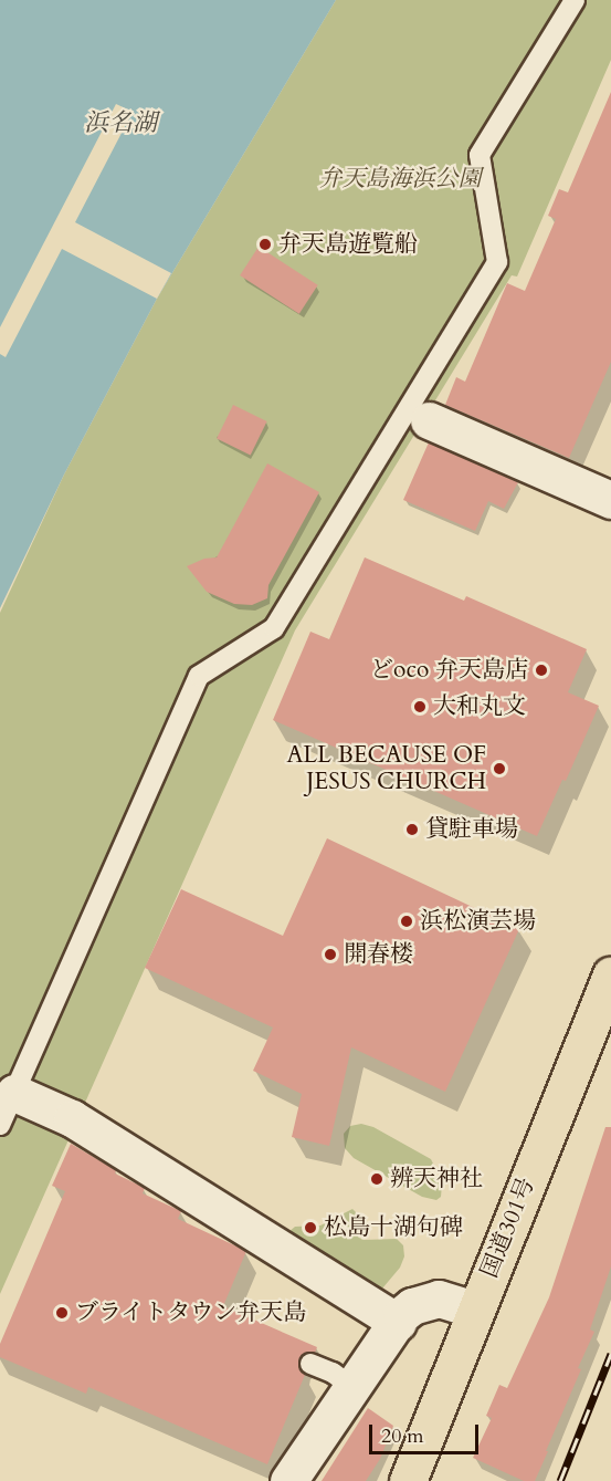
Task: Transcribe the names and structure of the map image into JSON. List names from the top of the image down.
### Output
{
  "streets": {
    "highway": ["国道301号"]
  },
  "water": ["浜名湖"],
  "parks": ["弁天島海浜公園"],
  "places": [
    "弁天島遊覧船",
    "どoco 弁天島店",
    "大和丸文",
    "ALL BECAUSE OF JESUS CHURCH",
    "貸駐車場",
    "浜松演芸場",
    "開春楼",
    "辨天神社",
    "松島十湖句碑",
    "ブライトタウン弁天島"
  ],
  "scale_bar": "20 m"
}
